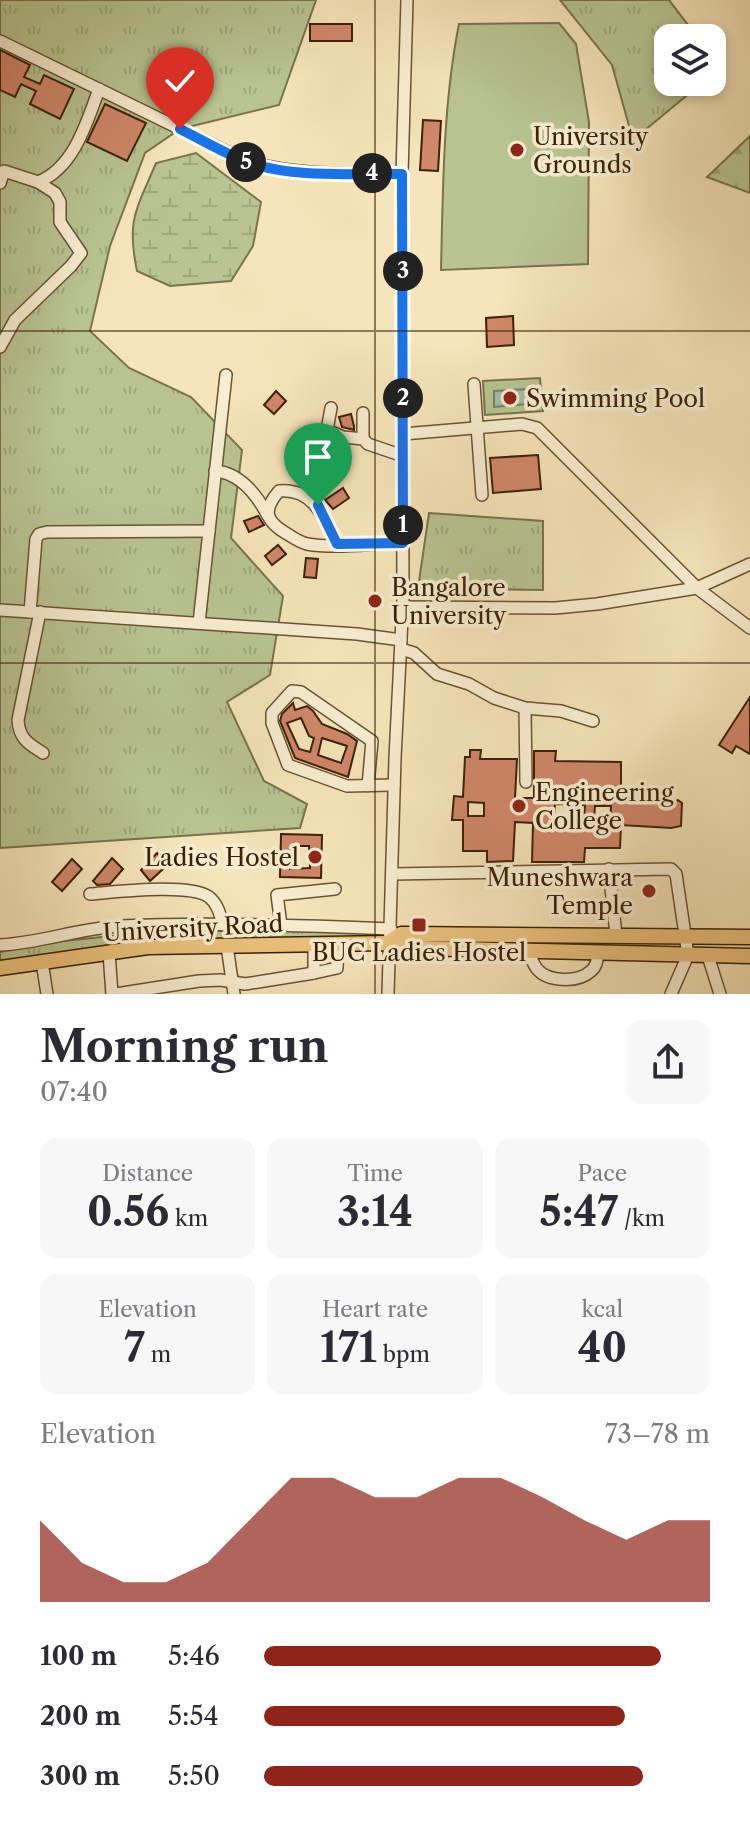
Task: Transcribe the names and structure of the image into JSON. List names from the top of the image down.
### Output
{
  "streets": {
    "main road": ["University Road"]
  },
  "places": {
    "other": [
      "University Grounds",
      "Swimming Pool",
      "Bangalore University",
      "Engineering College",
      "Ladies Hostel",
      "Muneshwara Temple"
    ],
    "transit": ["BUC Ladies Hostel"]
  },
  "page": {
    "pins": [
      "5",
      "4",
      "3",
      "2",
      "1"
    ],
    "heading": ["Morning run", "07:40"],
    "stats": [
      ["Distance", "0.56 km"],
      ["Time", "3:14"],
      ["Pace", "5:47 /km"],
      ["Elevation", "7 m"],
      ["Heart rate", "171 bpm"],
      ["kcal", "40"]
    ],
    "chart": ["Elevation", "73–78 m"],
    "list": [
      {
        "name": "100 m",
        "note": "5:46"
      },
      {
        "name": "200 m",
        "note": "5:54"
      },
      {
        "name": "300 m",
        "note": "5:50"
      }
    ]
  }
}
